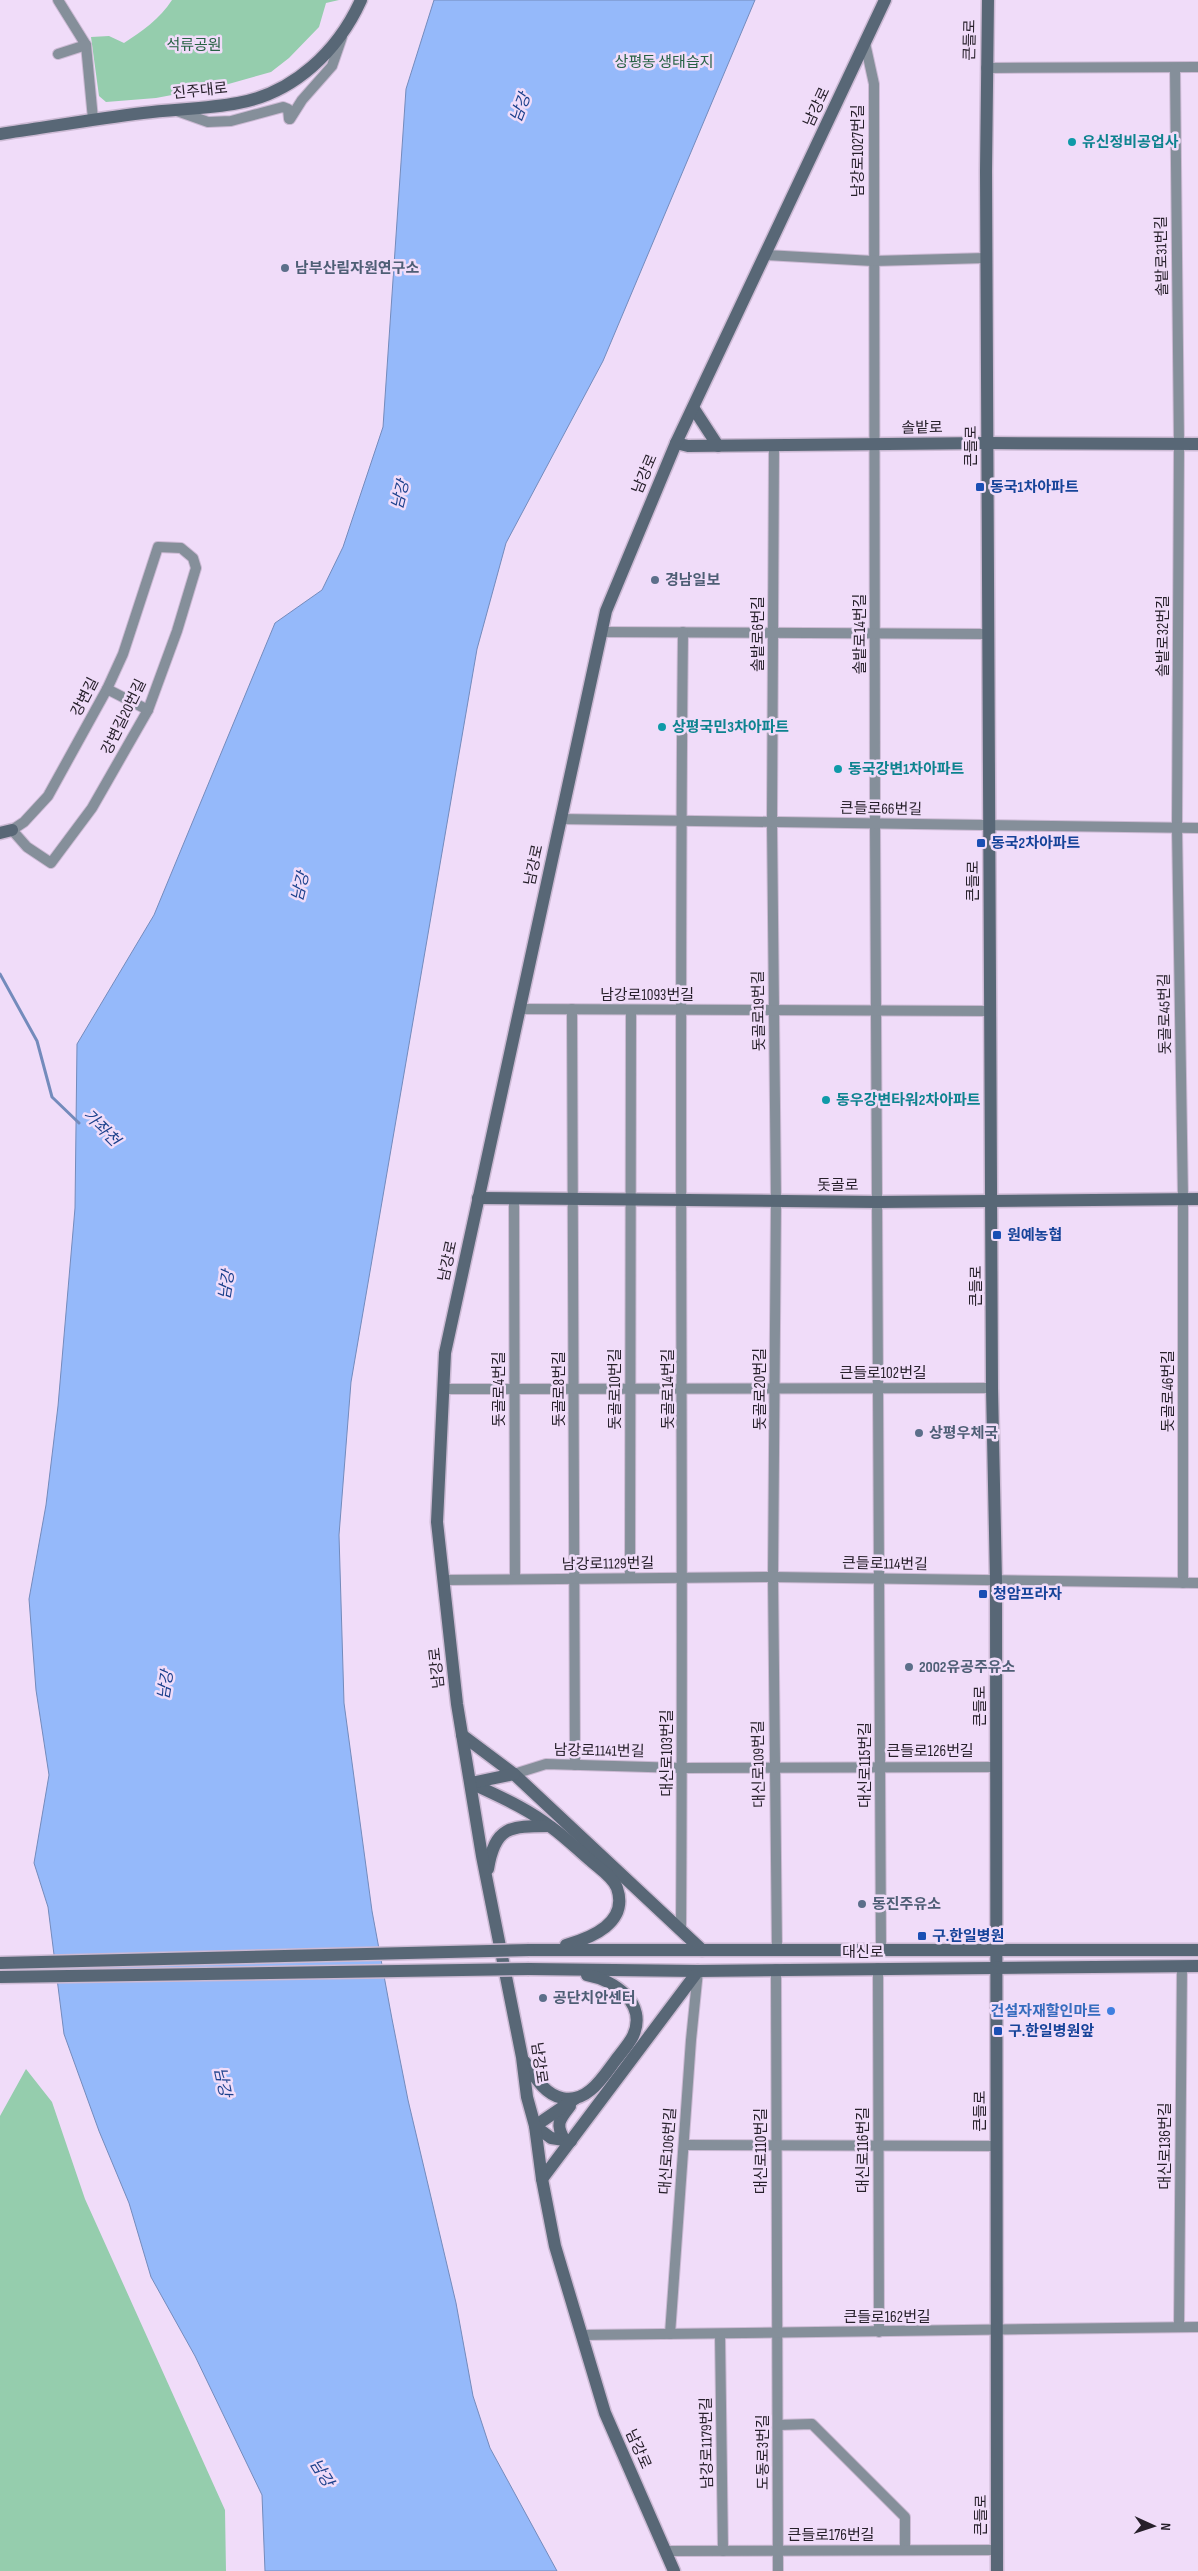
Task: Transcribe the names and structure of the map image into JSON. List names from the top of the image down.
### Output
{
  "streets": {
    "street": [
      "큰들로",
      "진주대로",
      "남강로",
      "남강로1027번길",
      "솔밭로31번길",
      "솔밭로",
      "솔밭로6번길",
      "솔밭로14번길",
      "솔밭로32번길",
      "강변길",
      "강변길20번길",
      "큰들로66번길",
      "남강로1093번길",
      "돗골로19번길",
      "돗골로45번길",
      "돗골로",
      "큰들로102번길",
      "돗골로4번길",
      "돗골로8번길",
      "돗골로10번길",
      "돗골로14번길",
      "돗골로20번길",
      "돗골로46번길",
      "남강로1129번길",
      "큰들로114번길",
      "남강로1141번길",
      "큰들로126번길",
      "대신로103번길",
      "대신로109번길",
      "대신로115번길",
      "대신로",
      "대신로136번길",
      "대신로116번길",
      "대신로106번길",
      "대신로110번길",
      "큰들로162번길",
      "남강로1179번길",
      "도동로3번길",
      "큰들로176번길"
    ]
  },
  "crossings": [
    ["큰들로", "솔밭로"],
    ["큰들로", "큰들로66번길"],
    ["큰들로", "남강로1093번길"],
    ["큰들로", "돗골로"],
    ["큰들로", "큰들로102번길"],
    ["큰들로", "큰들로114번길"],
    ["큰들로", "큰들로126번길"],
    ["큰들로", "대신로"],
    ["큰들로", "큰들로162번길"],
    ["큰들로", "큰들로176번길"],
    ["남강로", "남강로1027번길"],
    ["남강로", "솔밭로"],
    ["남강로", "큰들로66번길"],
    ["남강로", "남강로1093번길"],
    ["남강로", "돗골로"],
    ["남강로", "큰들로102번길"],
    ["남강로", "남강로1129번길"],
    ["남강로", "큰들로176번길"],
    ["남강로1027번길", "솔밭로"],
    ["남강로1027번길", "솔밭로14번길"],
    ["솔밭로31번길", "솔밭로"],
    ["솔밭로31번길", "솔밭로32번길"],
    ["솔밭로", "솔밭로6번길"],
    ["솔밭로", "솔밭로14번길"],
    ["솔밭로", "솔밭로32번길"],
    ["솔밭로6번길", "큰들로66번길"],
    ["솔밭로6번길", "돗골로19번길"],
    ["솔밭로14번길", "큰들로66번길"],
    ["솔밭로14번길", "남강로1093번길"],
    ["솔밭로14번길", "돗골로"],
    ["솔밭로14번길", "대신로115번길"],
    ["솔밭로32번길", "큰들로66번길"],
    ["솔밭로32번길", "돗골로45번길"],
    ["강변길", "강변길20번길"],
    ["큰들로66번길", "돗골로19번길"],
    ["큰들로66번길", "돗골로45번길"],
    ["큰들로66번길", "돗골로14번길"],
    ["남강로1093번길", "돗골로19번길"],
    ["남강로1093번길", "돗골로8번길"],
    ["남강로1093번길", "돗골로10번길"],
    ["남강로1093번길", "돗골로14번길"],
    ["돗골로19번길", "돗골로"],
    ["돗골로19번길", "돗골로20번길"],
    ["돗골로45번길", "돗골로"],
    ["돗골로45번길", "돗골로46번길"],
    ["돗골로", "돗골로4번길"],
    ["돗골로", "돗골로8번길"],
    ["돗골로", "돗골로10번길"],
    ["돗골로", "돗골로14번길"],
    ["돗골로", "돗골로20번길"],
    ["돗골로", "돗골로46번길"],
    ["돗골로", "대신로115번길"],
    ["큰들로102번길", "돗골로4번길"],
    ["큰들로102번길", "돗골로8번길"],
    ["큰들로102번길", "돗골로10번길"],
    ["큰들로102번길", "돗골로14번길"],
    ["큰들로102번길", "돗골로20번길"],
    ["큰들로102번길", "대신로115번길"],
    ["돗골로4번길", "남강로1129번길"],
    ["돗골로8번길", "남강로1129번길"],
    ["돗골로8번길", "남강로1141번길"],
    ["돗골로10번길", "남강로1129번길"],
    ["돗골로14번길", "남강로1129번길"],
    ["돗골로14번길", "대신로103번길"],
    ["돗골로20번길", "남강로1129번길"],
    ["돗골로20번길", "큰들로114번길"],
    ["돗골로20번길", "대신로109번길"],
    ["돗골로46번길", "큰들로114번길"],
    ["남강로1129번길", "큰들로114번길"],
    ["남강로1129번길", "대신로103번길"],
    ["남강로1129번길", "대신로109번길"],
    ["큰들로114번길", "대신로109번길"],
    ["큰들로114번길", "대신로115번길"],
    ["남강로1141번길", "큰들로126번길"],
    ["남강로1141번길", "대신로103번길"],
    ["남강로1141번길", "대신로109번길"],
    ["큰들로126번길", "대신로109번길"],
    ["큰들로126번길", "대신로115번길"],
    ["대신로109번길", "대신로"],
    ["대신로115번길", "대신로"],
    ["대신로", "대신로136번길"],
    ["대신로", "대신로116번길"],
    ["대신로", "대신로106번길"],
    ["대신로", "대신로110번길"],
    ["대신로136번길", "큰들로162번길"],
    ["대신로116번길", "큰들로162번길"],
    ["대신로110번길", "큰들로162번길"],
    ["대신로110번길", "도동로3번길"],
    ["큰들로162번길", "도동로3번길"],
    ["남강로1179번길", "큰들로176번길"],
    ["도동로3번길", "큰들로176번길"]
  ],
  "water": ["남강", "가좌천"],
  "parks": ["석류공원", "상평동 생태습지"],
  "places": {
    "other": [
      "유신정비공업사",
      "남부산림자원연구소",
      "경남일보",
      "상평국민3차아파트",
      "동국강변1차아파트",
      "동우강변타워2차아파트",
      "상평우체국",
      "2002유공주유소",
      "동진주유소",
      "공단치안센터",
      "건설자재할인마트"
    ],
    "transit": [
      "동국1차아파트",
      "동국2차아파트",
      "원예농협",
      "청암프라자",
      "구.한일병원",
      "구.한일병원앞"
    ]
  },
  "north": "right"
}
